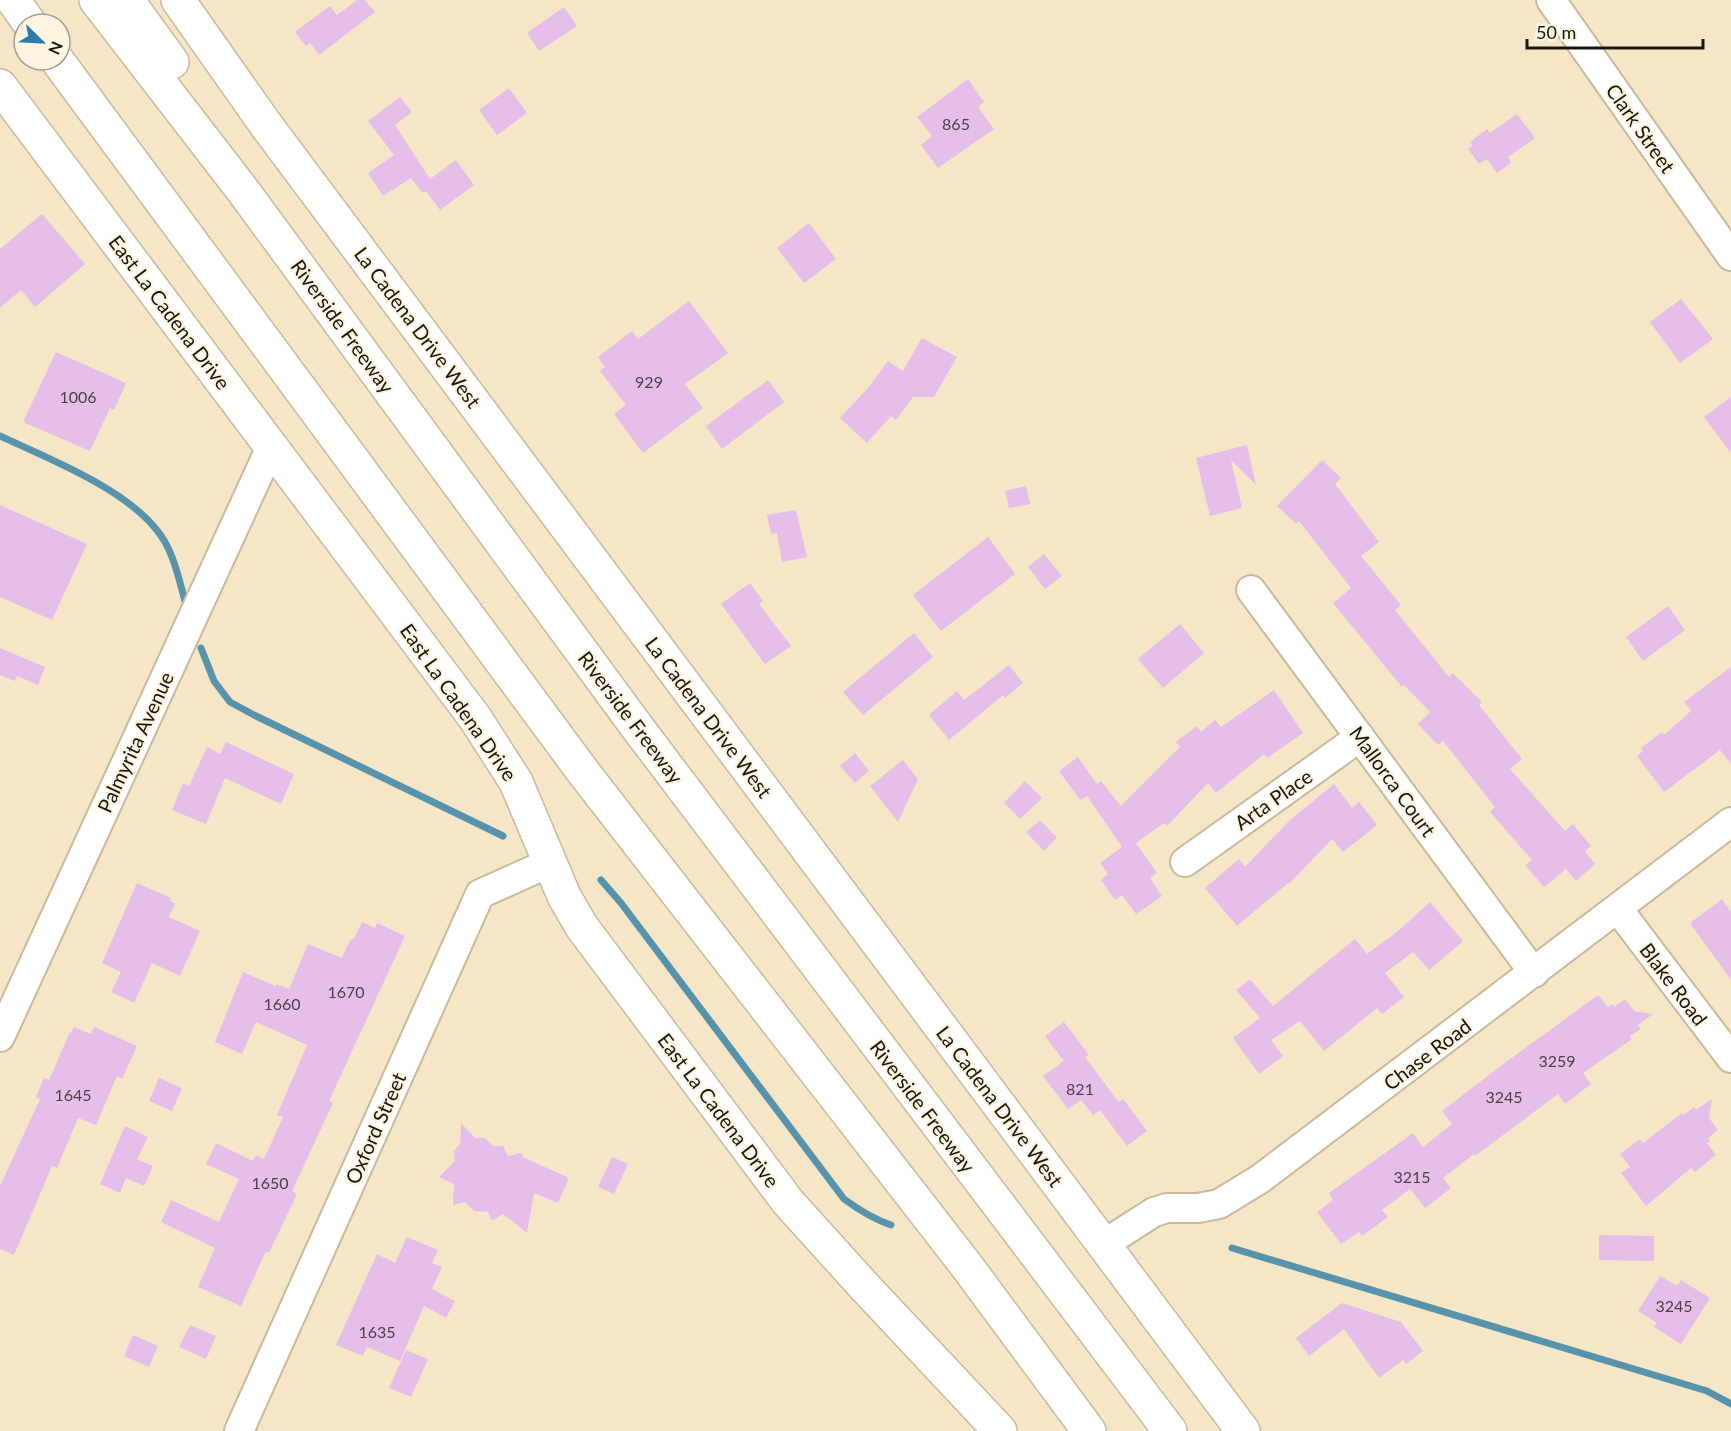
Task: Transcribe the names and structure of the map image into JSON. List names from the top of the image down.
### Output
{
  "streets": {
    "main road": ["East La Cadena Drive", "Riverside Freeway", "La Cadena Drive West"],
    "street": [
      "Clark Street",
      "Palmyrita Avenue",
      "Mallorca Court",
      "Arta Place",
      "Blake Road",
      "Chase Road",
      "Oxford Street"
    ]
  },
  "crossings": [
    ["East La Cadena Drive", "Palmyrita Avenue"],
    ["East La Cadena Drive", "Oxford Street"],
    ["La Cadena Drive West", "Chase Road"],
    ["Mallorca Court", "Arta Place"],
    ["Mallorca Court", "Chase Road"],
    ["Blake Road", "Chase Road"]
  ],
  "house_numbers": [
    "865",
    "929",
    "1006",
    "1670",
    "1660",
    "3259",
    "821",
    "1645",
    "3245",
    "3215",
    "1650",
    "3245",
    "1635"
  ],
  "scale_bar": "50 m",
  "north": "bottom right"
}
